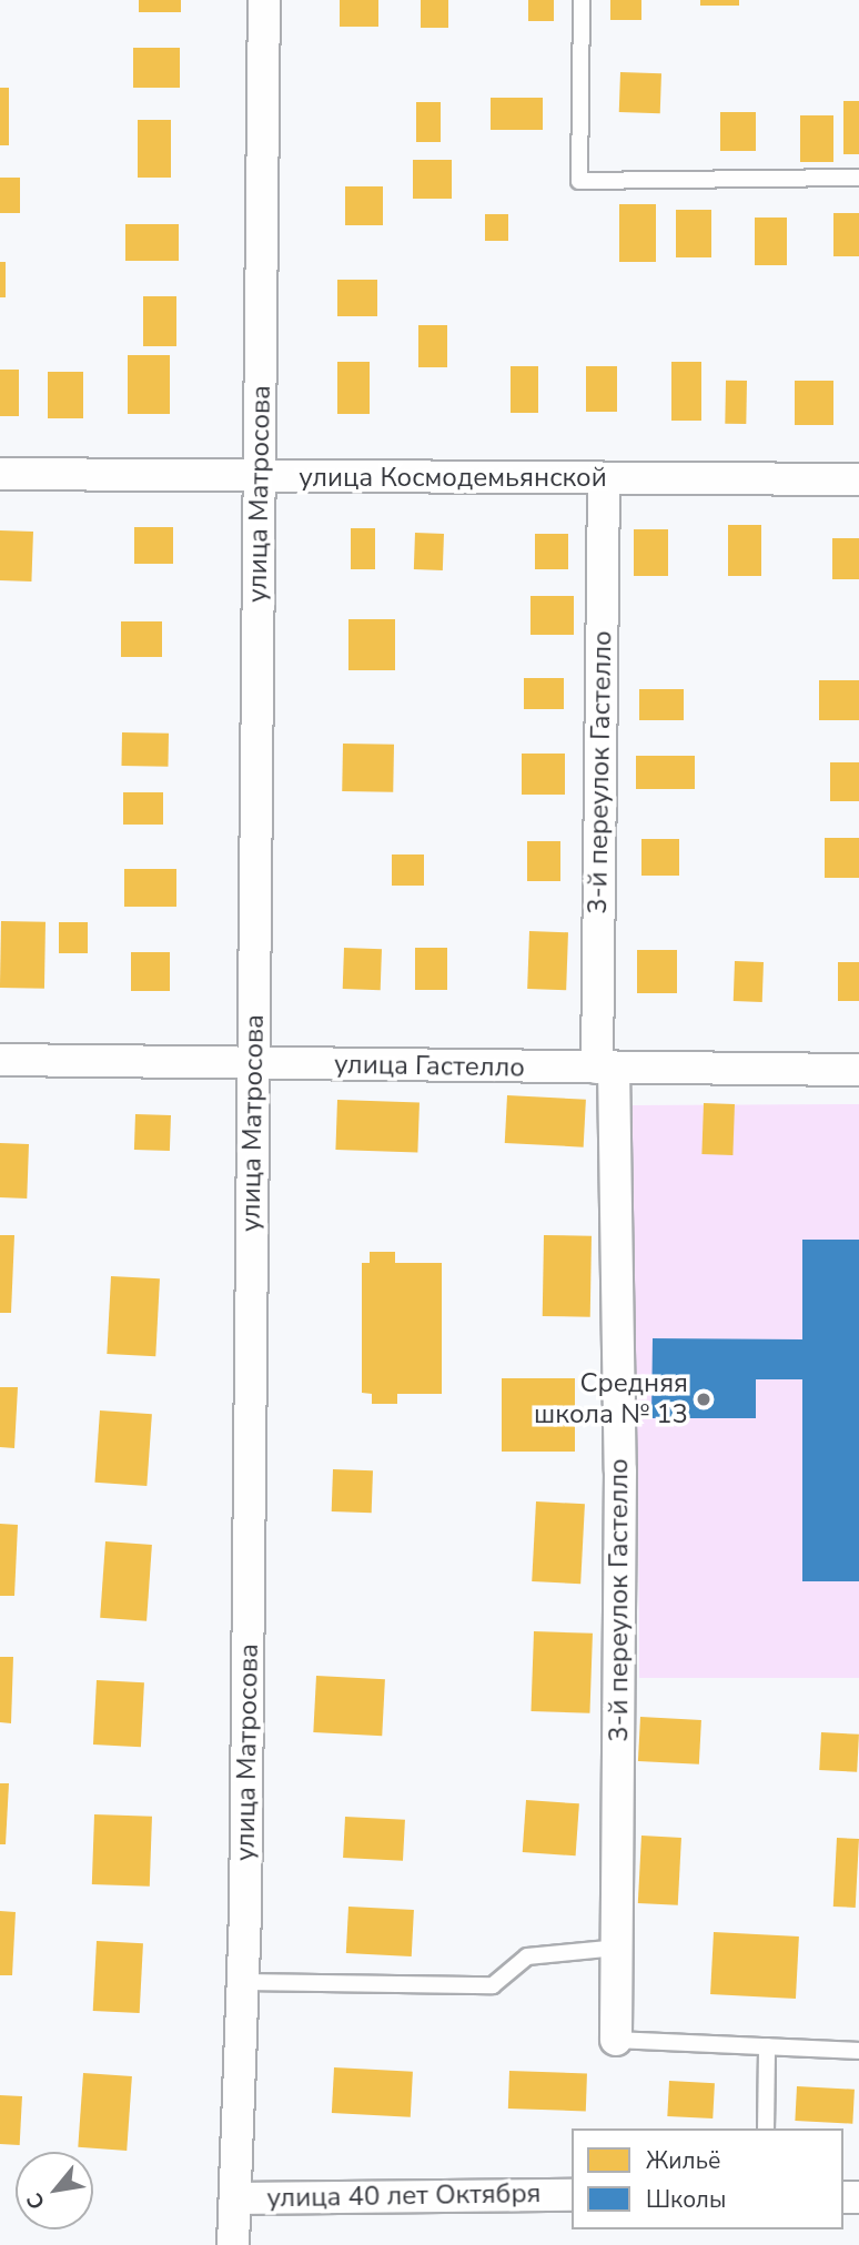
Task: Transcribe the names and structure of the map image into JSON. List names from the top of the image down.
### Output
{
  "streets": {
    "street": [
      "улица Космодемьянской",
      "улица Матросова",
      "3-й переулок Гастелло",
      "улица Гастелло",
      "улица 40 лет Октября"
    ]
  },
  "crossings": [
    ["улица Космодемьянской", "улица Матросова"],
    ["улица Космодемьянской", "3-й переулок Гастелло"],
    ["улица Матросова", "улица Гастелло"],
    ["улица Матросова", "улица 40 лет Октября"],
    ["3-й переулок Гастелло", "улица Гастелло"]
  ],
  "places": ["Средняя школа № 13"],
  "legend": ["Жильё", "Школы"],
  "north": "bottom left"
}
